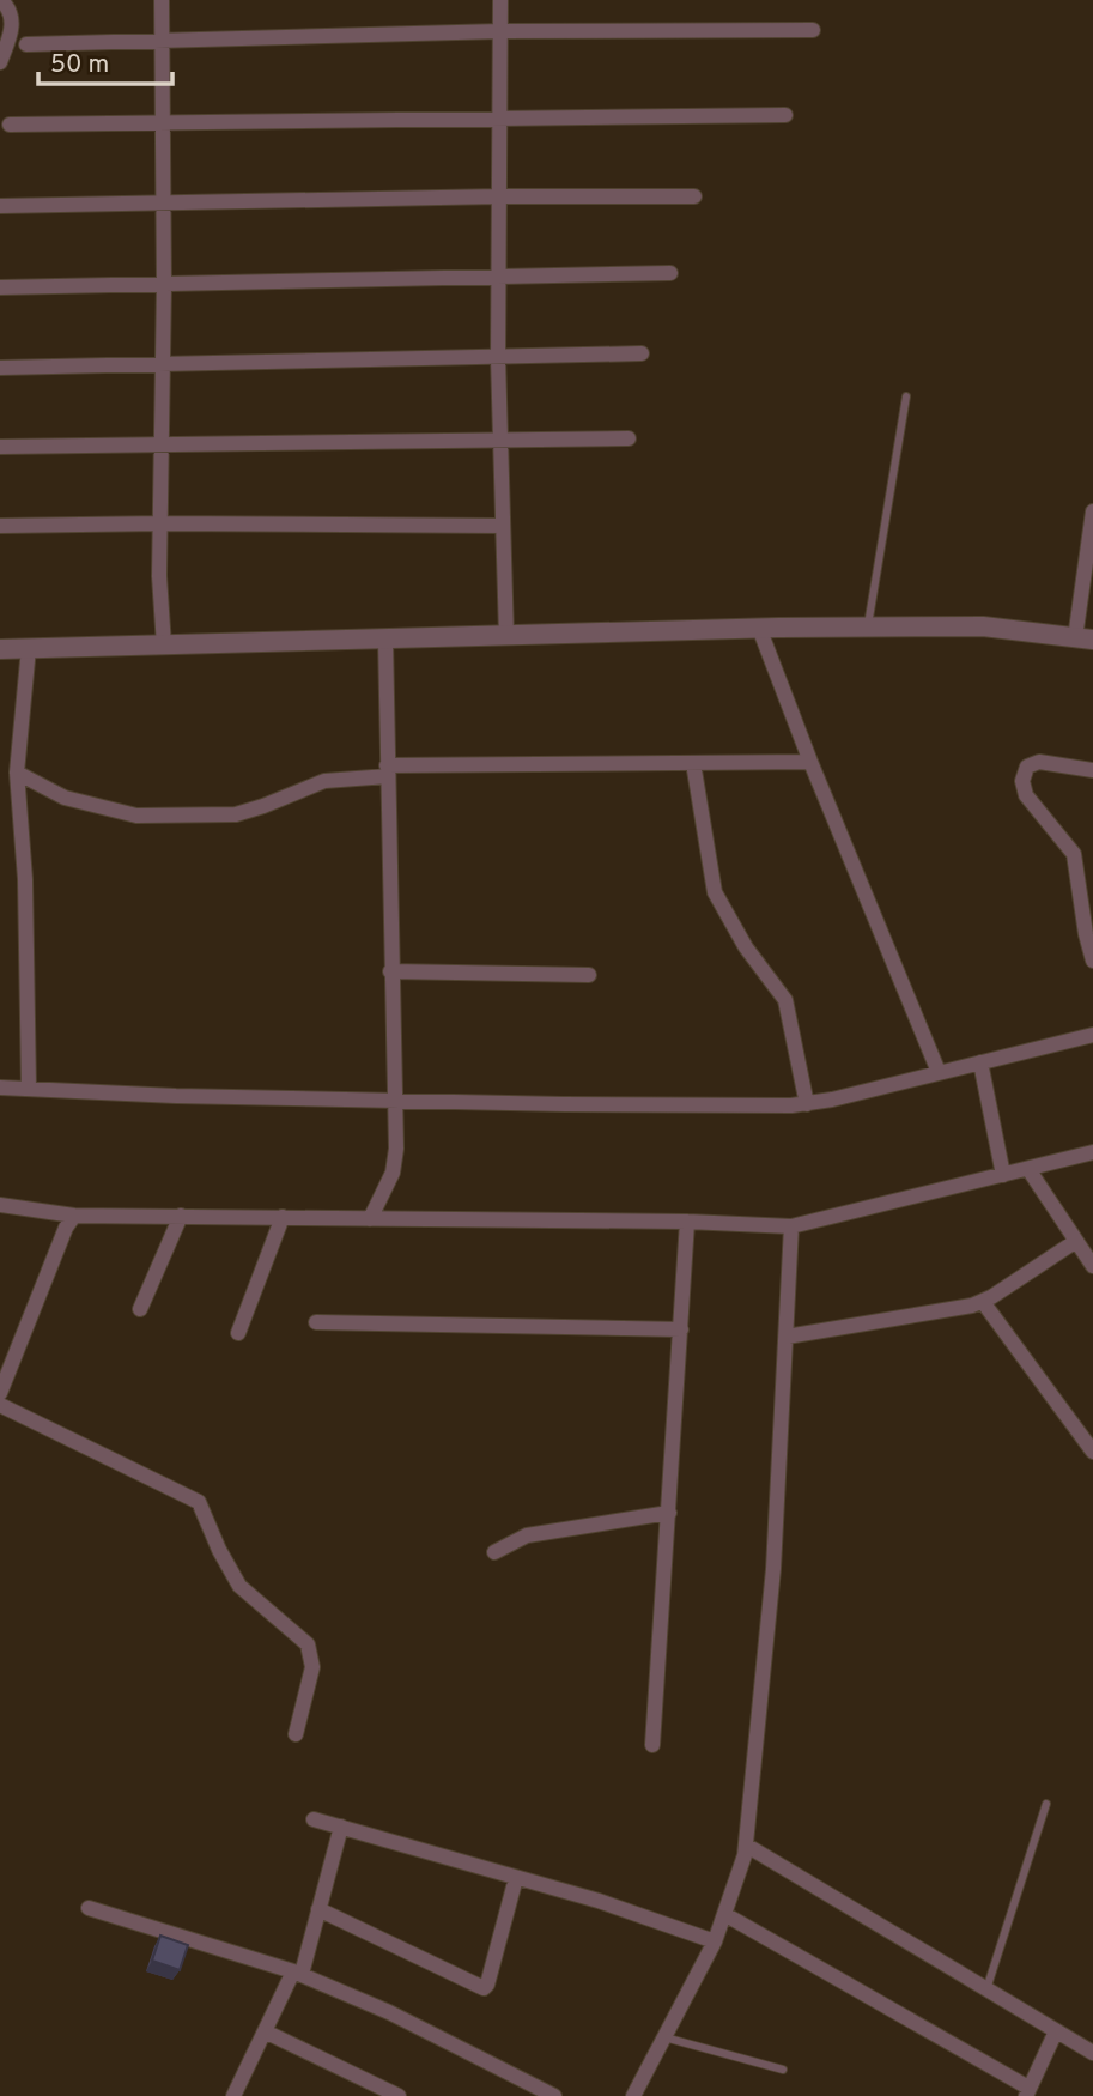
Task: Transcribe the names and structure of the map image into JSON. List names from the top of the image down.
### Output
{
  "scale_bar": "50 m"
}
